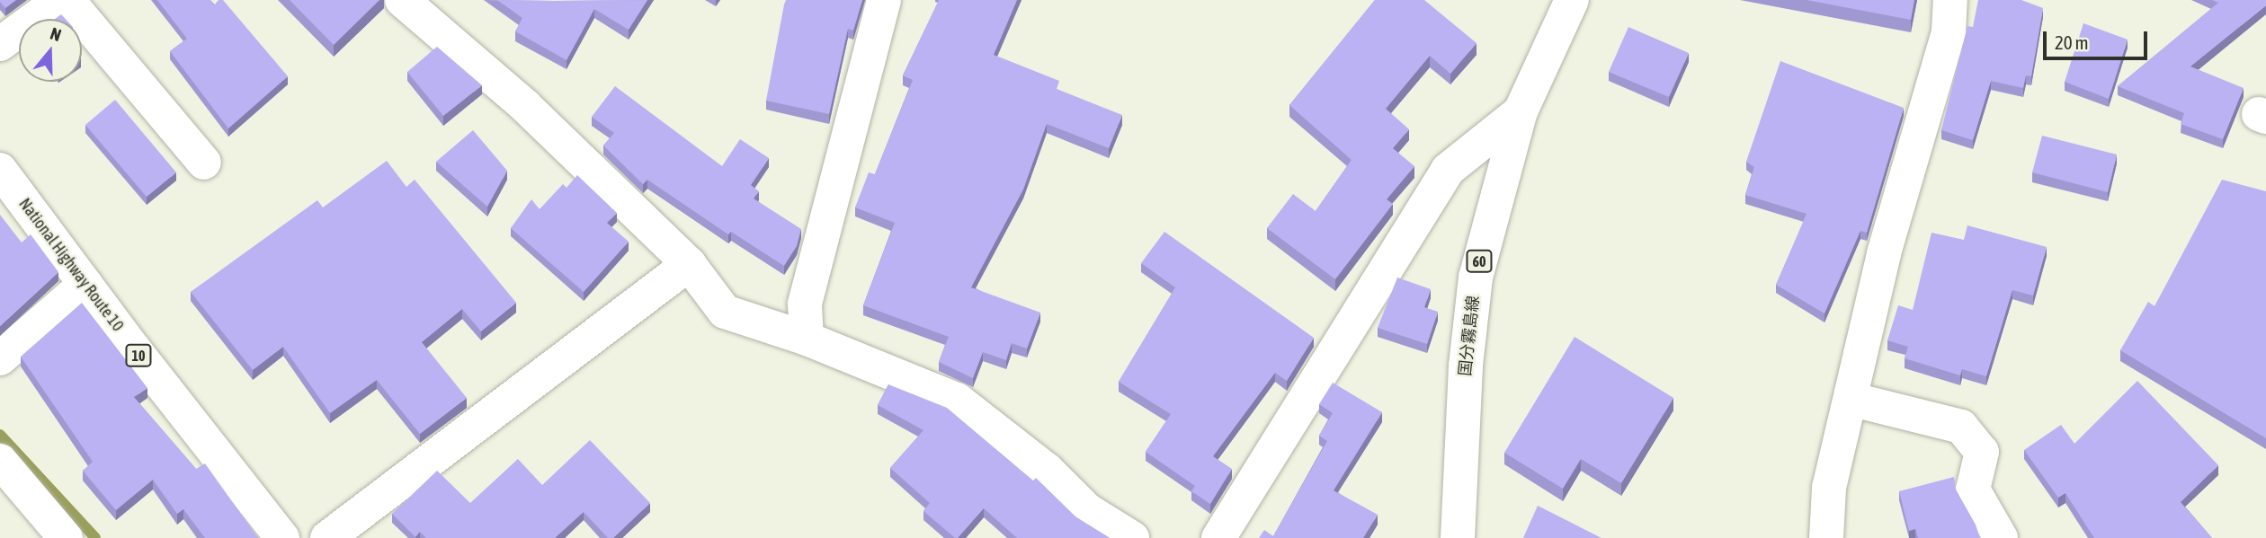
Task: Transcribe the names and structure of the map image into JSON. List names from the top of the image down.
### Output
{
  "streets": {
    "main road": [
      "60",
      "National Highway Route 10",
      "国分霧島線",
      "10"
    ]
  },
  "scale_bar": "20 m",
  "north": "top"
}
